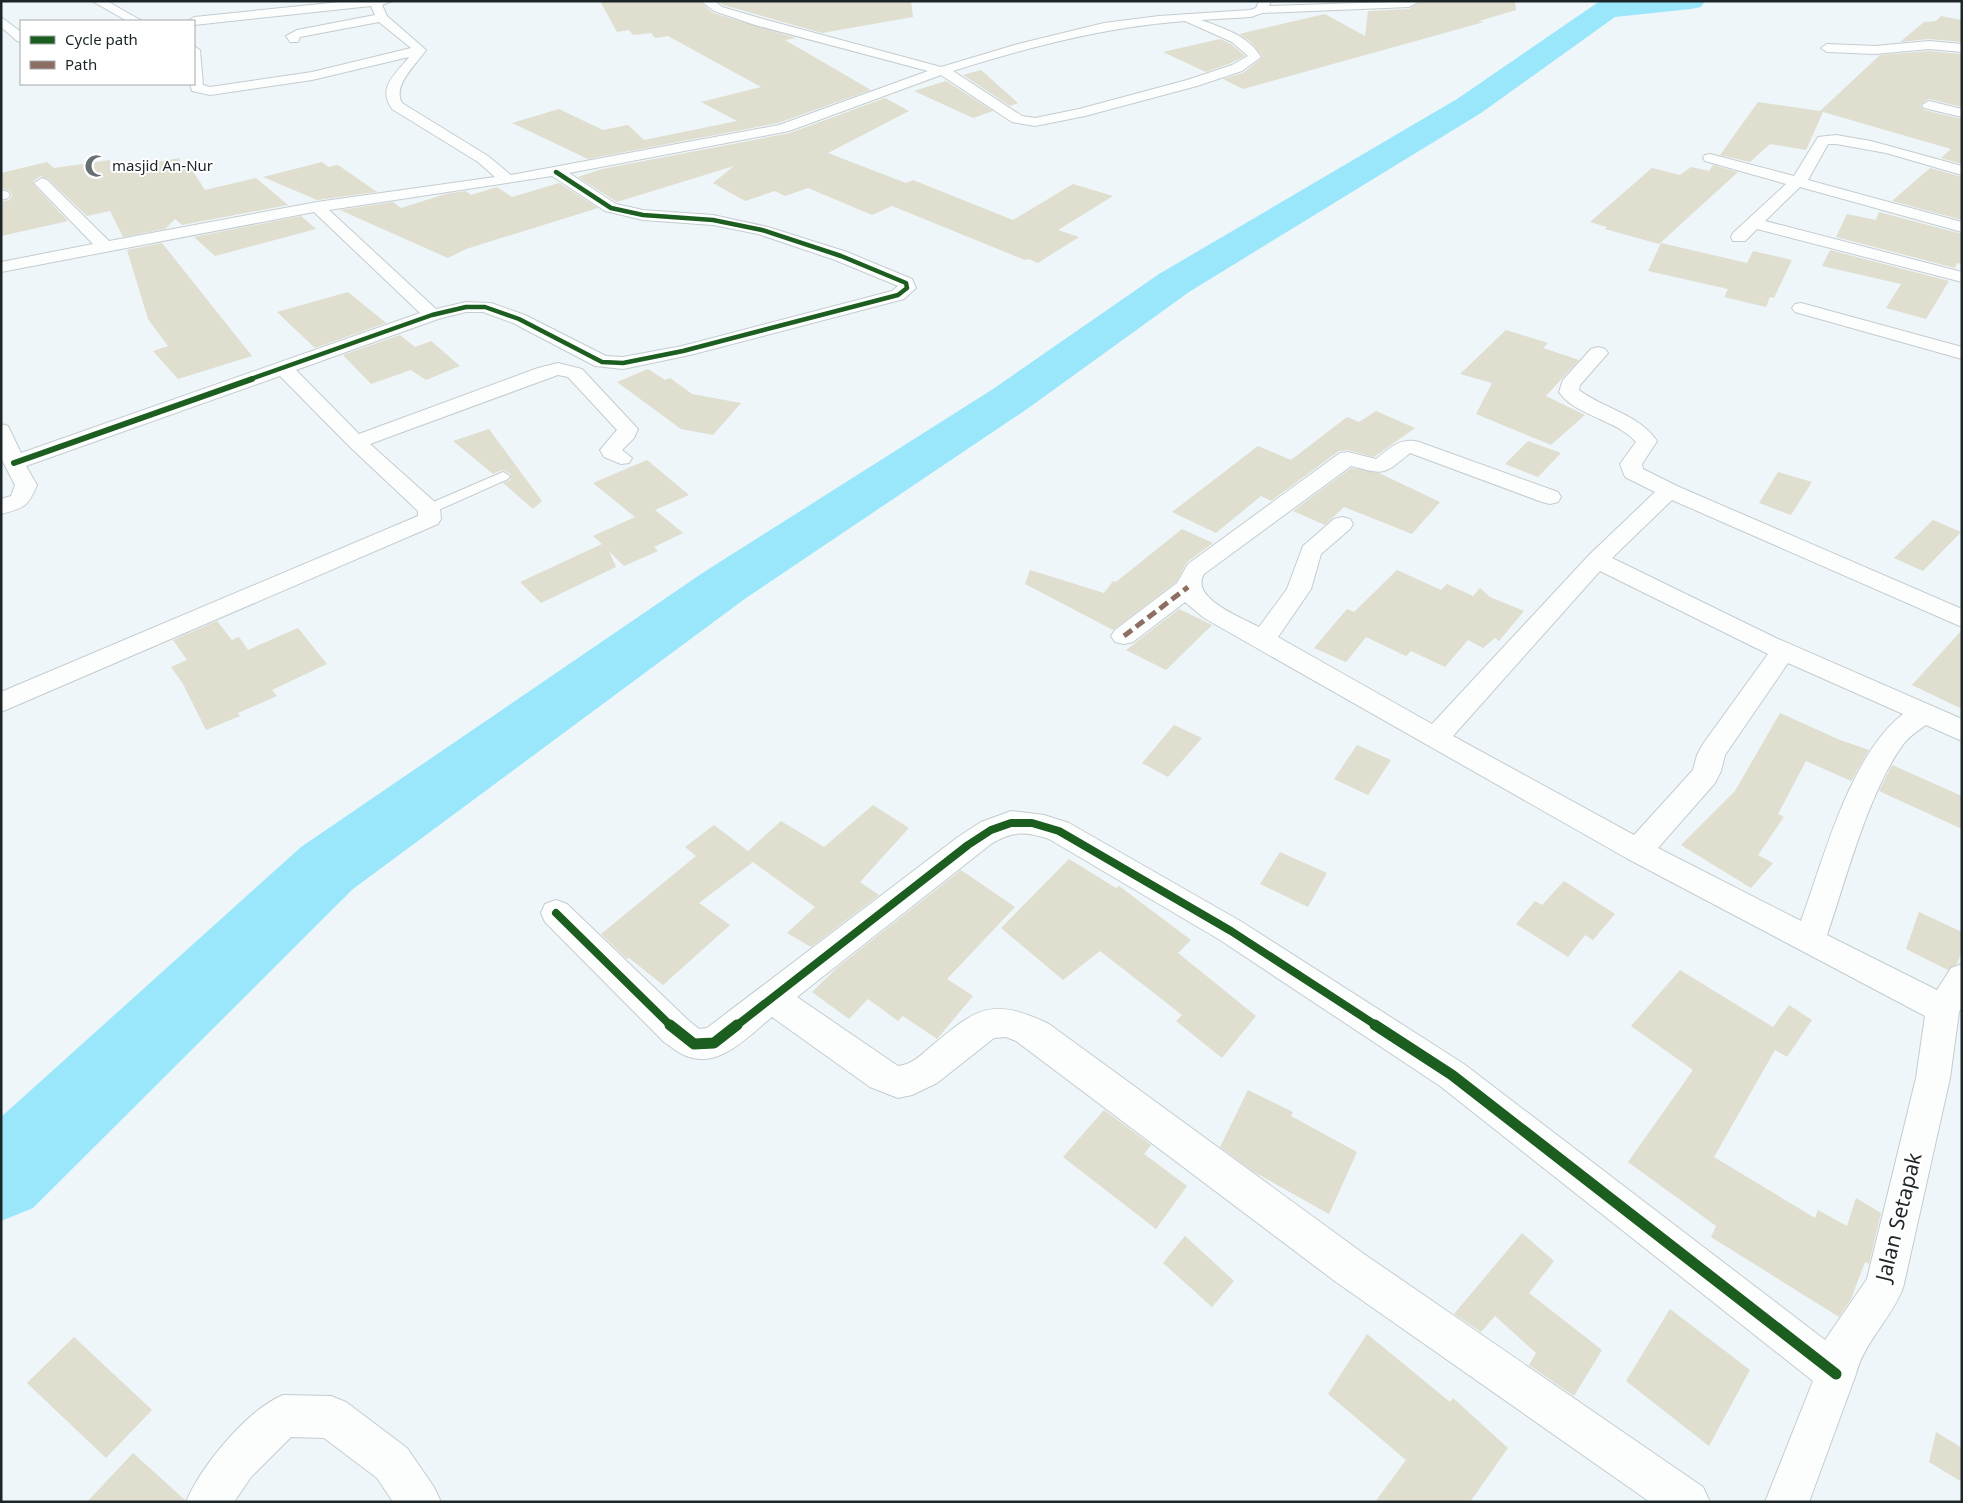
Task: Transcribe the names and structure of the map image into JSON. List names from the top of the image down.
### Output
{
  "streets": {
    "street": ["Jalan Setapak"]
  },
  "places": {
    "mosque": ["masjid An-Nur"]
  },
  "legend": ["Cycle path", "Path"]
}
